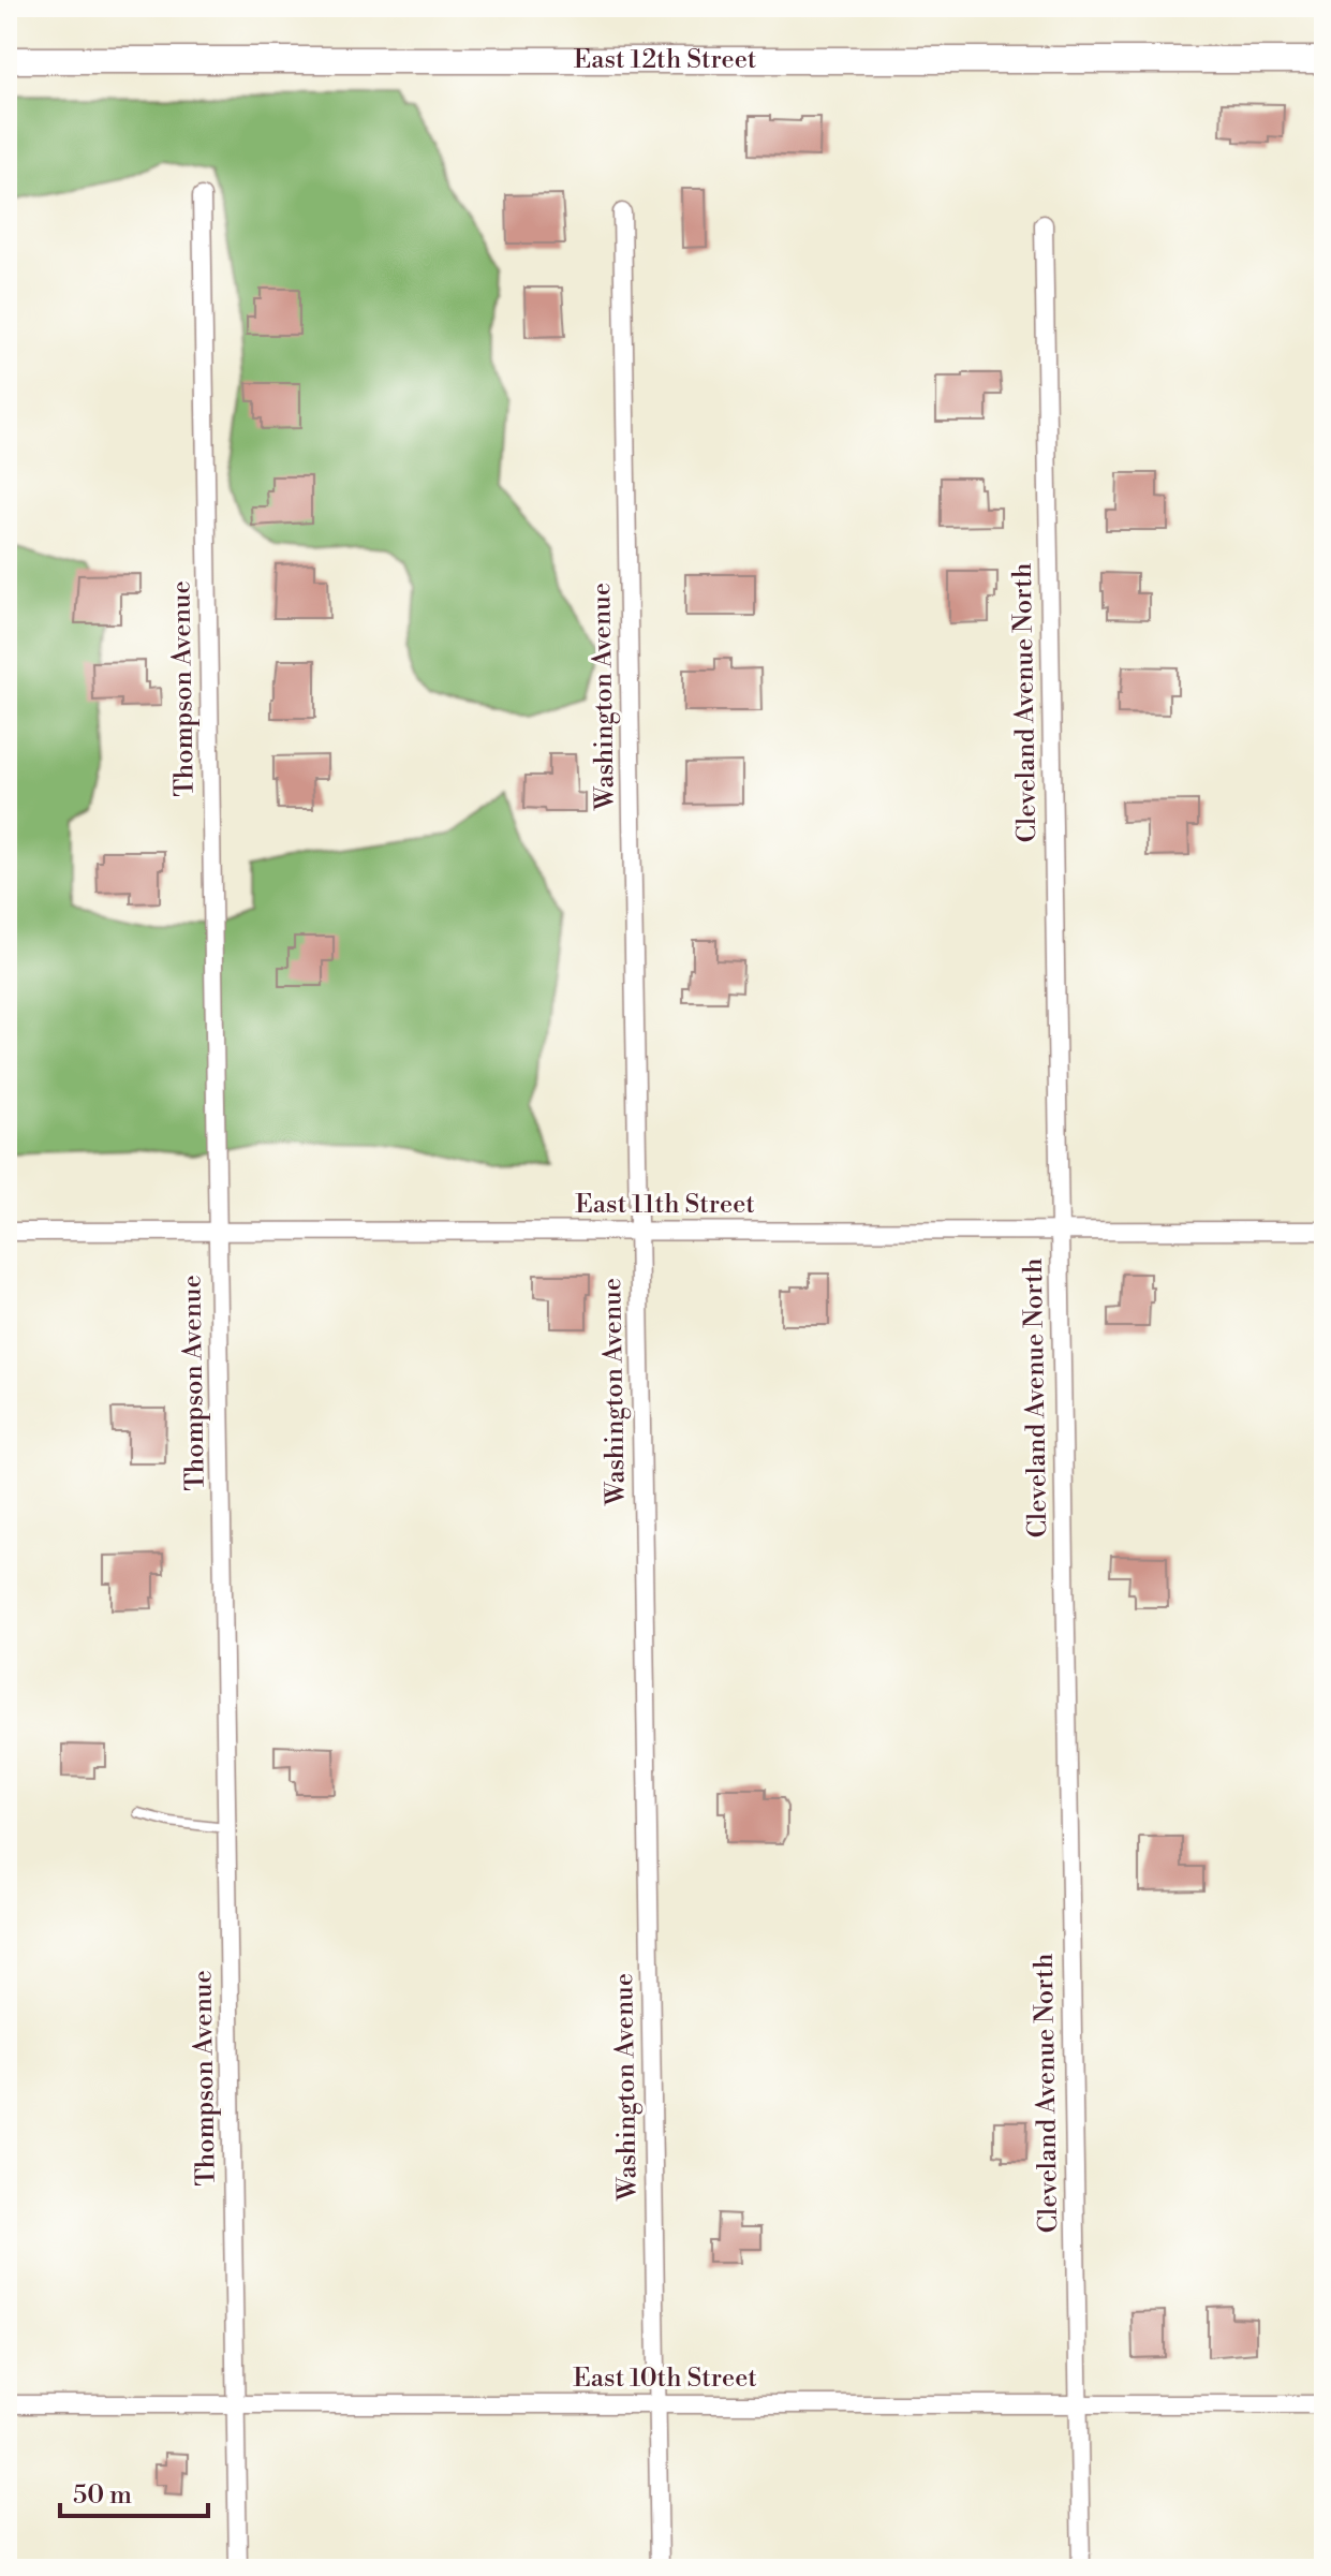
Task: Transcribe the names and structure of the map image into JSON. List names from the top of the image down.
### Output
{
  "streets": {
    "street": [
      "East 12th Street",
      "Thompson Avenue",
      "Washington Avenue",
      "Cleveland Avenue North",
      "East 11th Street",
      "East 10th Street"
    ]
  },
  "crossings": [
    ["Thompson Avenue", "East 11th Street"],
    ["Thompson Avenue", "East 10th Street"],
    ["Washington Avenue", "East 11th Street"],
    ["Washington Avenue", "East 10th Street"],
    ["Cleveland Avenue North", "East 11th Street"],
    ["Cleveland Avenue North", "East 10th Street"]
  ],
  "scale_bar": "50 m"
}
